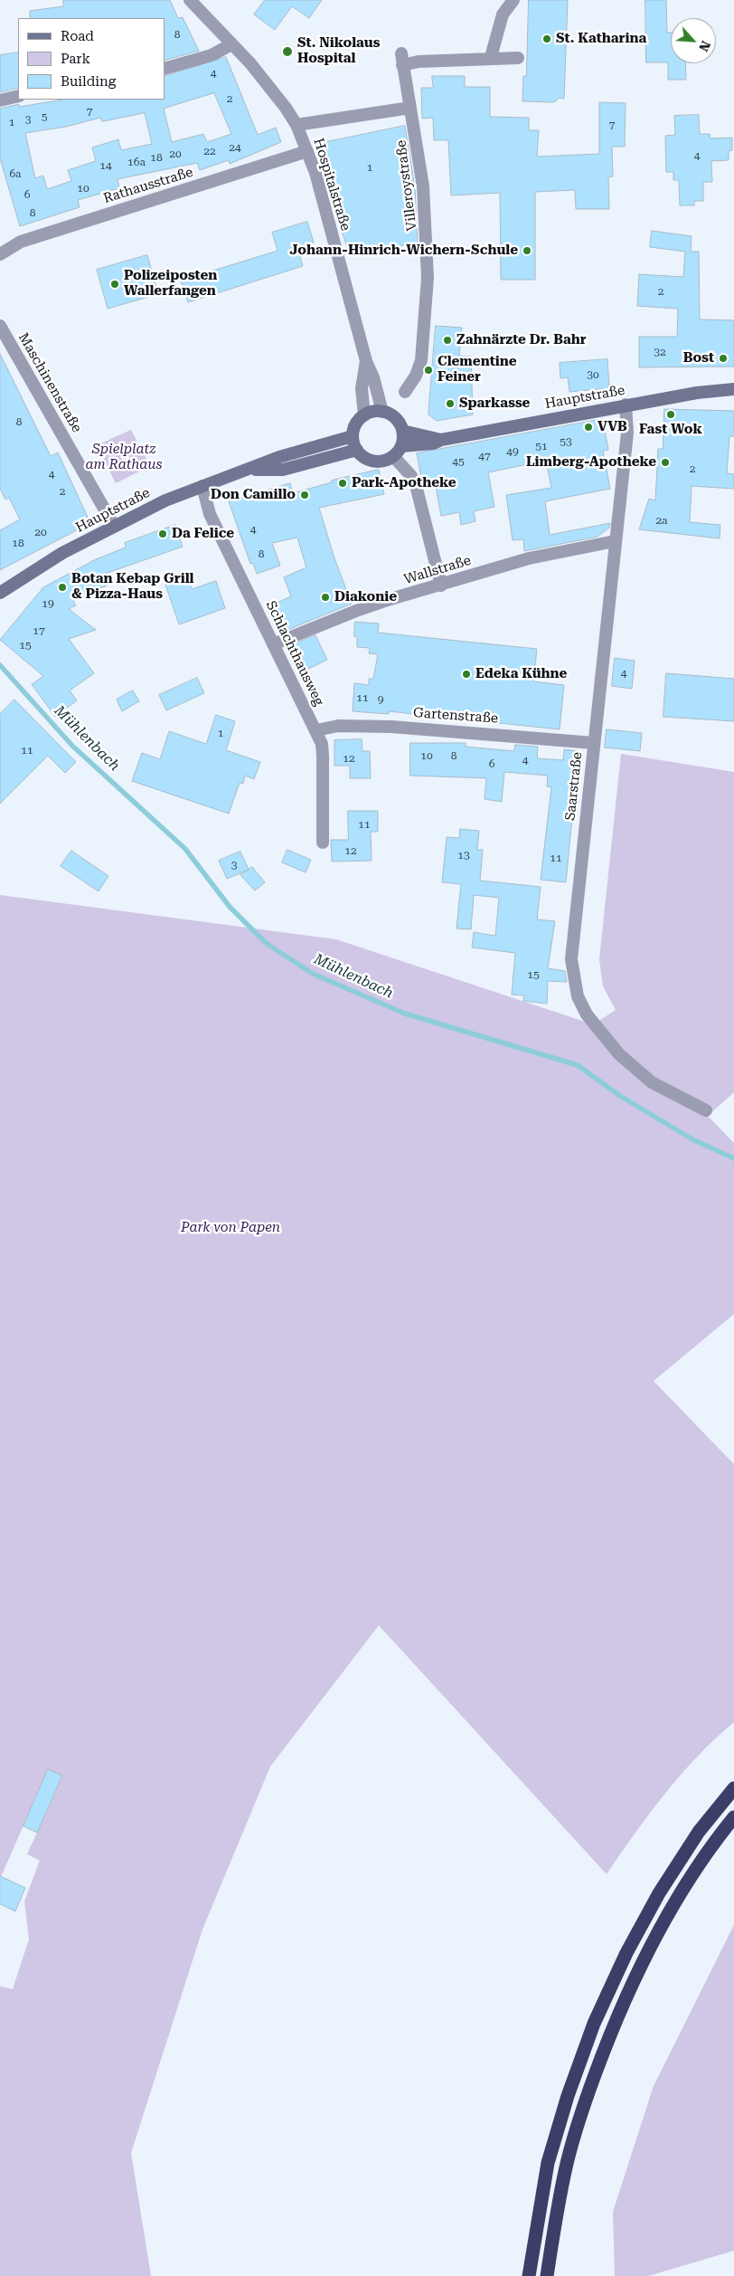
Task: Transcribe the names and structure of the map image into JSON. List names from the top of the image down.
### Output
{
  "streets": {
    "main road": ["Hauptstraße"],
    "street": [
      "Hospitalstraße",
      "Rathausstraße",
      "Villeroystraße",
      "Maschinenstraße",
      "Wallstraße",
      "Schlachthausweg",
      "Gartenstraße",
      "Saarstraße"
    ]
  },
  "crossings": [
    ["Hospitalstraße", "Rathausstraße"],
    ["Hospitalstraße", "Hauptstraße"],
    ["Maschinenstraße", "Hauptstraße"],
    ["Hauptstraße", "Schlachthausweg"],
    ["Hauptstraße", "Saarstraße"],
    ["Wallstraße", "Schlachthausweg"],
    ["Wallstraße", "Saarstraße"],
    ["Schlachthausweg", "Gartenstraße"],
    ["Gartenstraße", "Saarstraße"]
  ],
  "water": ["Mühlenbach"],
  "parks": ["Spielplatz am Rathaus", "Park von Papen"],
  "places": [
    "St. Katharina",
    "St. Nikolaus Hospital",
    "Johann-Hinrich-Wichern-Schule",
    "Polizeiposten Wallerfangen",
    "Zahnärzte Dr. Bahr",
    "Bost",
    "Clementine Feiner",
    "Sparkasse",
    "Fast Wok",
    "VVB",
    "Limberg-Apotheke",
    "Park-Apotheke",
    "Don Camillo",
    "Da Felice",
    "Botan Kebap Grill & Pizza-Haus",
    "Diakonie",
    "Edeka Kühne"
  ],
  "house_numbers": [
    "8",
    "4",
    "2",
    "7",
    "5",
    "3",
    "1",
    "7",
    "24",
    "22",
    "20",
    "4",
    "18",
    "16a",
    "14",
    "1",
    "6a",
    "10",
    "6",
    "8",
    "2",
    "32",
    "30",
    "8",
    "53",
    "51",
    "49",
    "47",
    "45",
    "2",
    "4",
    "2",
    "2a",
    "4",
    "20",
    "18",
    "8",
    "19",
    "17",
    "15",
    "4",
    "11",
    "9",
    "1",
    "11",
    "10",
    "8",
    "12",
    "4",
    "6",
    "11",
    "12",
    "13",
    "11",
    "3",
    "15"
  ],
  "legend": ["Road", "Park", "Building"],
  "north": "bottom right"
}
